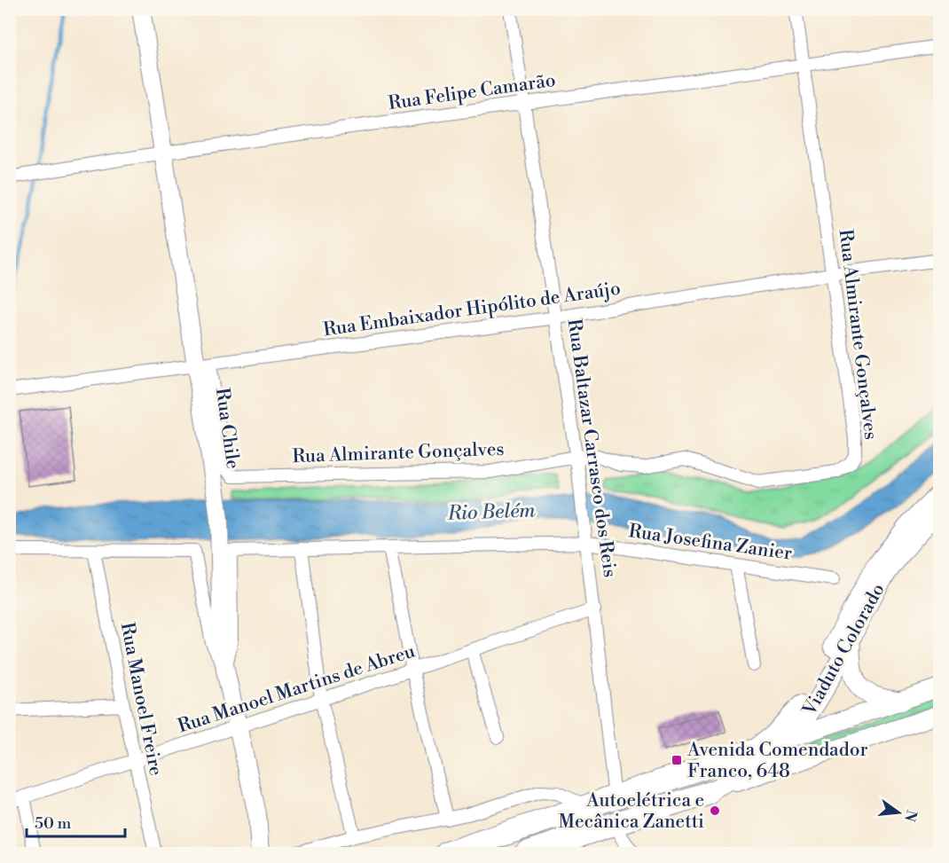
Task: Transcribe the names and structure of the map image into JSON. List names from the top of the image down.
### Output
{
  "streets": {
    "main road": ["Rua Chile", "Viaduto Colorado"],
    "street": [
      "Rua Felipe Camarão",
      "Rua Embaixador Hipólito de Araújo",
      "Rua Almirante Gonçalves",
      "Rua Baltazar Carrasco dos Reis",
      "Rua Josefina Zanier",
      "Rua Manoel Martins de Abreu",
      "Rua Manoel Freire"
    ]
  },
  "crossings": [
    ["Rua Felipe Camarão", "Rua Almirante Gonçalves"],
    ["Rua Felipe Camarão", "Rua Chile"],
    ["Rua Felipe Camarão", "Rua Baltazar Carrasco dos Reis"],
    ["Rua Embaixador Hipólito de Araújo", "Rua Almirante Gonçalves"],
    ["Rua Embaixador Hipólito de Araújo", "Rua Chile"],
    ["Rua Embaixador Hipólito de Araújo", "Rua Baltazar Carrasco dos Reis"],
    ["Rua Almirante Gonçalves", "Rua Chile"],
    ["Rua Almirante Gonçalves", "Rua Baltazar Carrasco dos Reis"],
    ["Rua Chile", "Rua Josefina Zanier"],
    ["Rua Chile", "Rua Manoel Martins de Abreu"],
    ["Rua Baltazar Carrasco dos Reis", "Rua Josefina Zanier"],
    ["Rua Baltazar Carrasco dos Reis", "Rua Manoel Martins de Abreu"],
    ["Rua Manoel Martins de Abreu", "Rua Manoel Freire"]
  ],
  "water": ["Rio Belém"],
  "places": {
    "transit": ["Avenida Comendador Franco, 648"],
    "other": ["Autoelétrica e Mecânica Zanetti"]
  },
  "scale_bar": "50 m",
  "north": "right"
}
